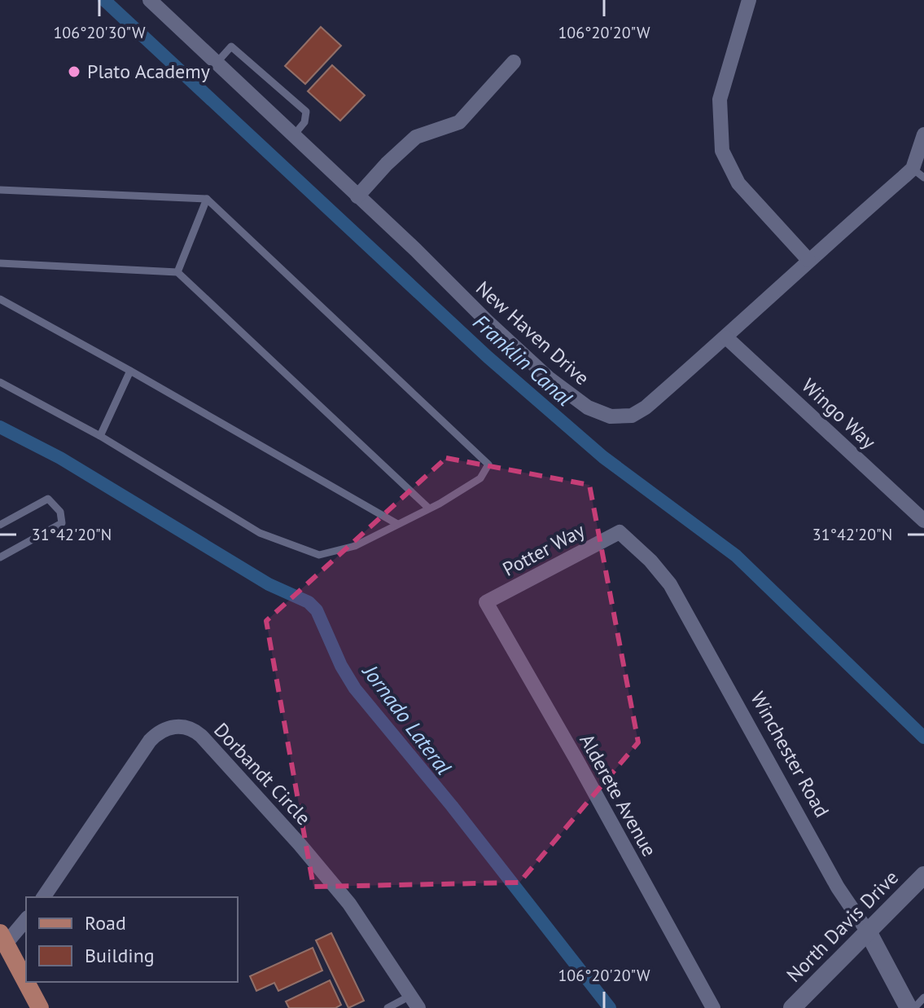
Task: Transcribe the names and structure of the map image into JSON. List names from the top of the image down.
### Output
{
  "streets": {
    "street": [
      "New Haven Drive",
      "Wingo Way",
      "Potter Way",
      "Winchester Road",
      "Dorbandt Circle",
      "Alderete Avenue",
      "North Davis Drive"
    ]
  },
  "crossings": [
    ["New Haven Drive", "Wingo Way"],
    ["Potter Way", "Winchester Road"],
    ["Potter Way", "Alderete Avenue"],
    ["Winchester Road", "North Davis Drive"]
  ],
  "water": ["Franklin Canal", "Jornado Lateral"],
  "places": ["Plato Academy"],
  "legend": ["Road", "Building"],
  "coordinates": ["106°20'30\"W", "106°20'20\"W", "31°42'20\"N"]
}
